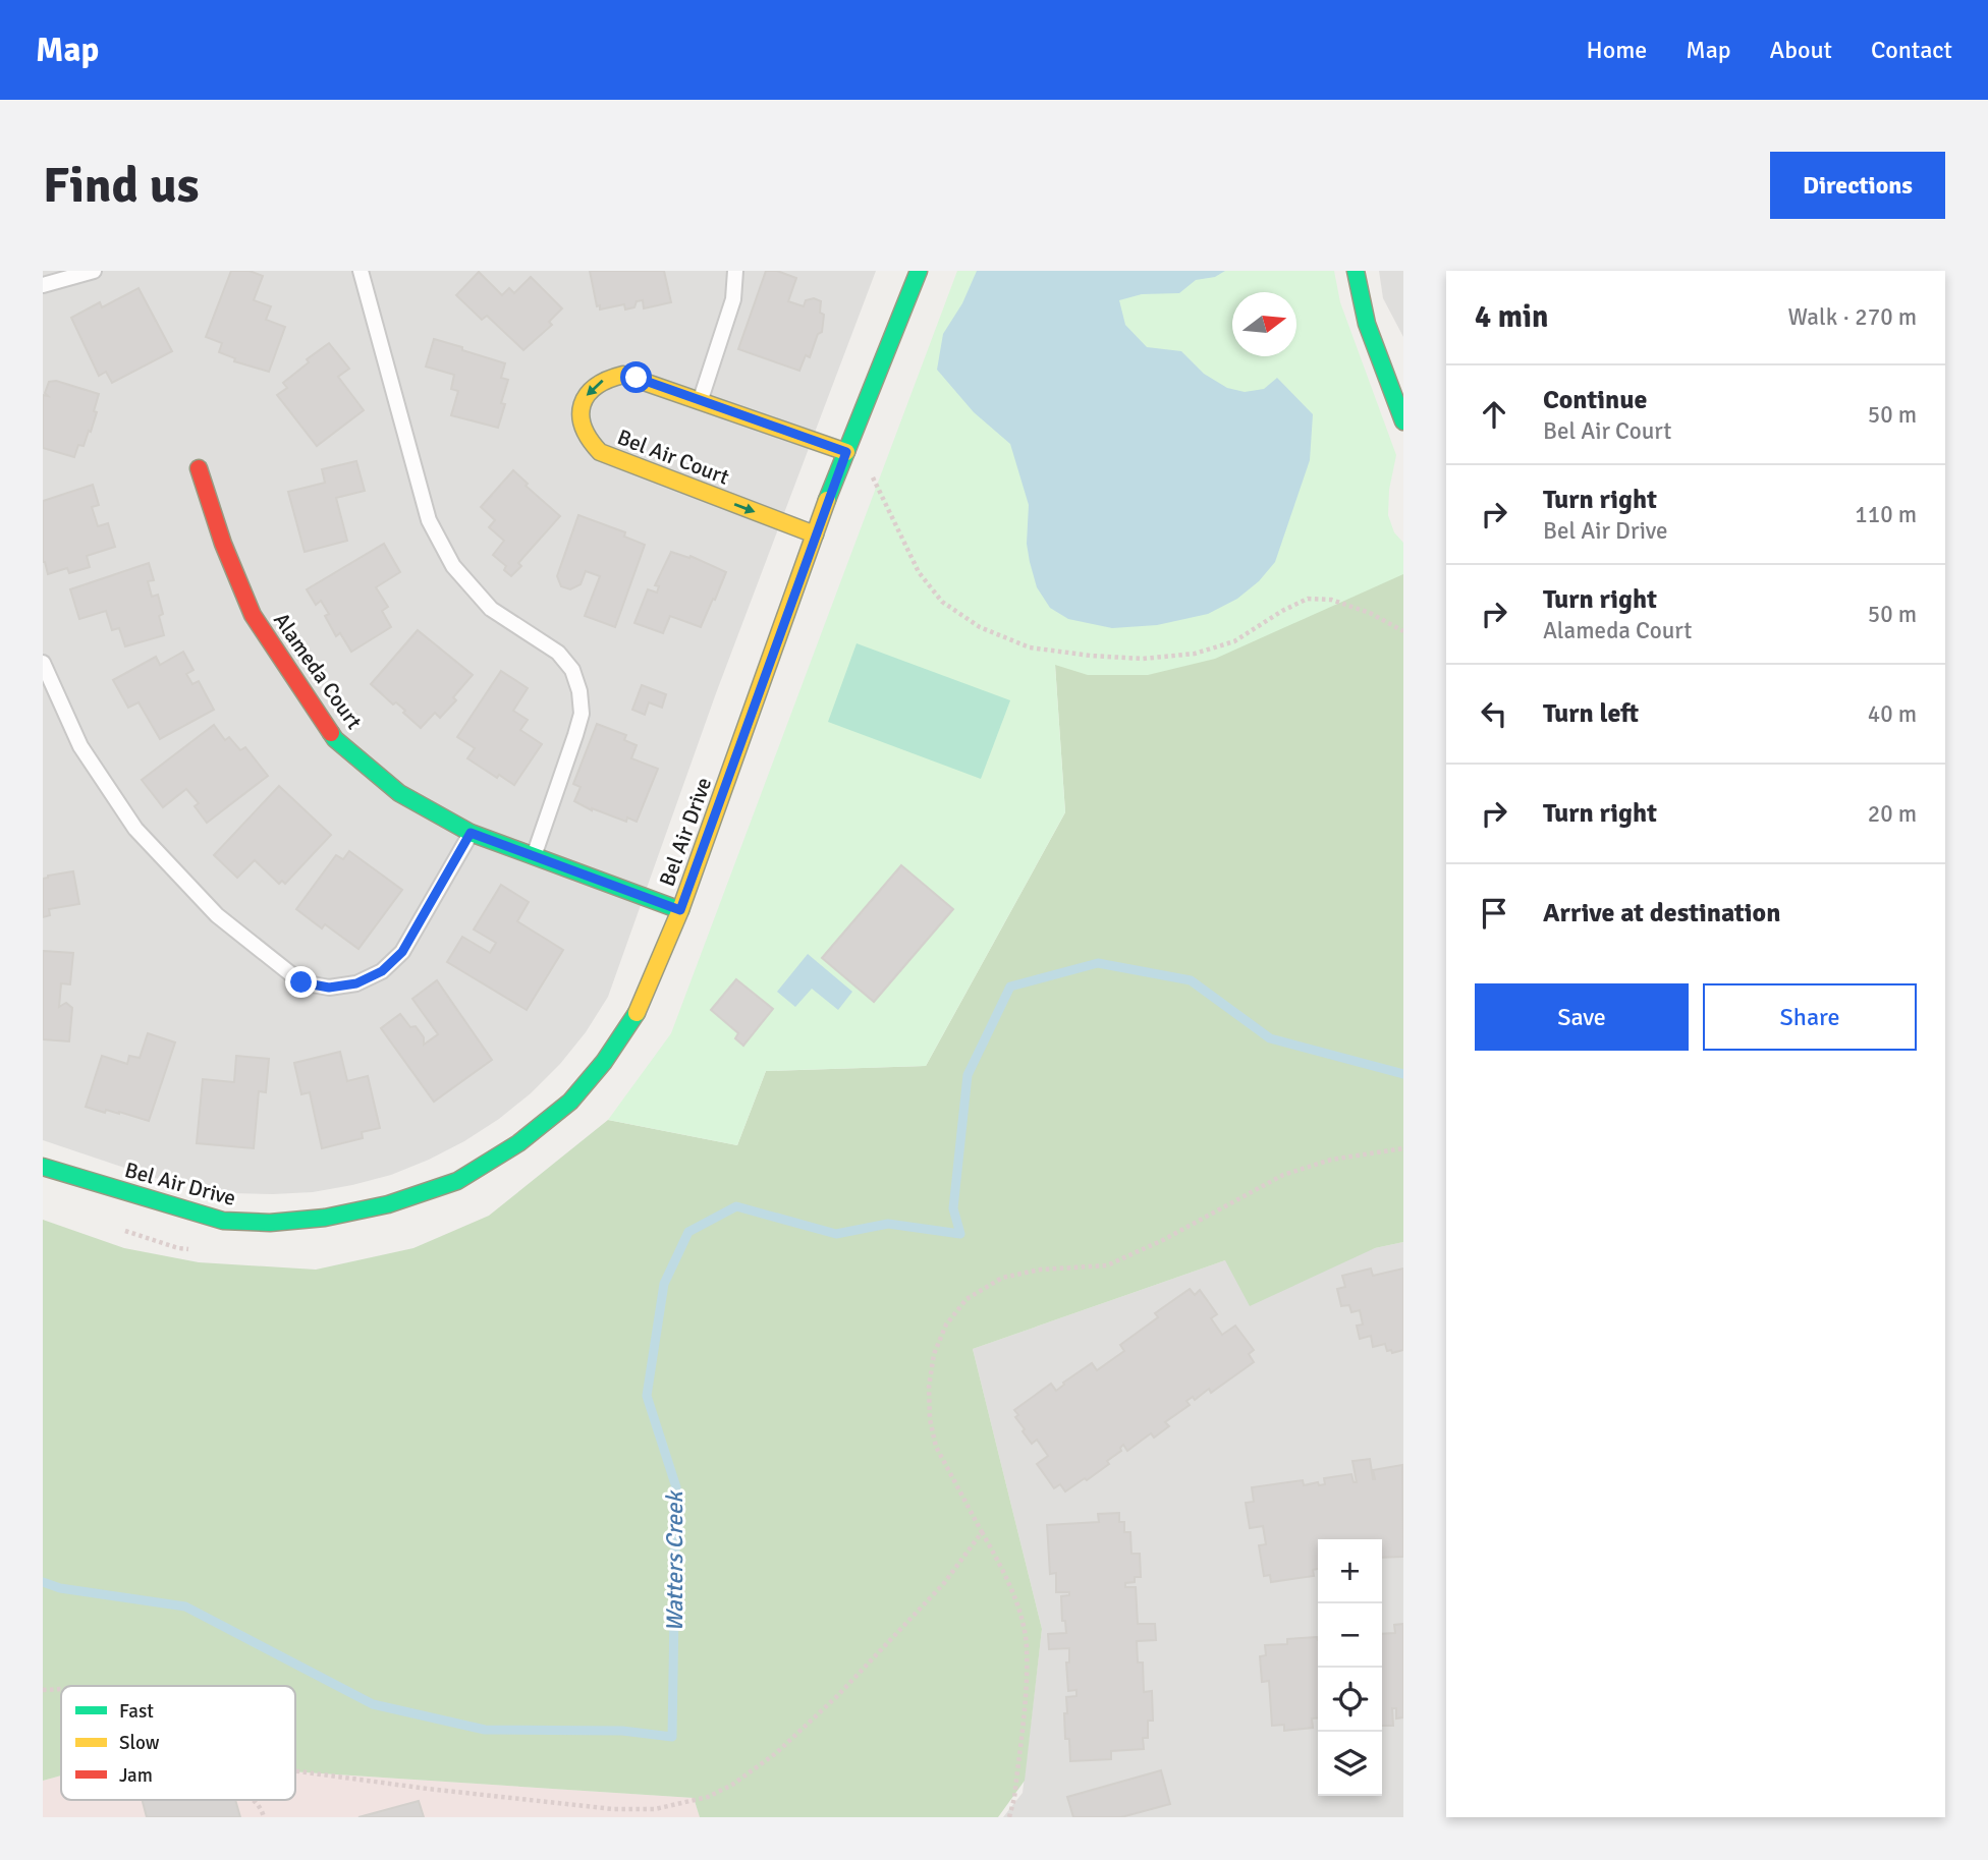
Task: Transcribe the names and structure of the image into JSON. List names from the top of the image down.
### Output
{
  "streets": {
    "street": ["Bel Air Court", "Alameda Court", "Bel Air Drive"]
  },
  "crossings": [
    ["Bel Air Court", "Bel Air Drive"],
    ["Alameda Court", "Bel Air Drive"]
  ],
  "water": ["Watters Creek"],
  "legend": ["Fast", "Slow", "Jam"],
  "north": "right",
  "page": {
    "header": "Map",
    "nav": [
      "Home",
      "Map",
      "About",
      "Contact"
    ],
    "buttons": [
      "Directions",
      ["Save", "Share"]
    ],
    "title": "Find us",
    "heading": ["4 min", "Walk · 270 m"],
    "list": [
      ["Continue", "Bel Air Court", "50 m"],
      ["Turn right", "Bel Air Drive", "110 m"],
      ["Turn right", "Alameda Court", "50 m"],
      ["Turn left", "40 m"],
      ["Turn right", "20 m"],
      "Arrive at destination"
    ],
    "map_buttons": ["+", "−"]
  }
}
